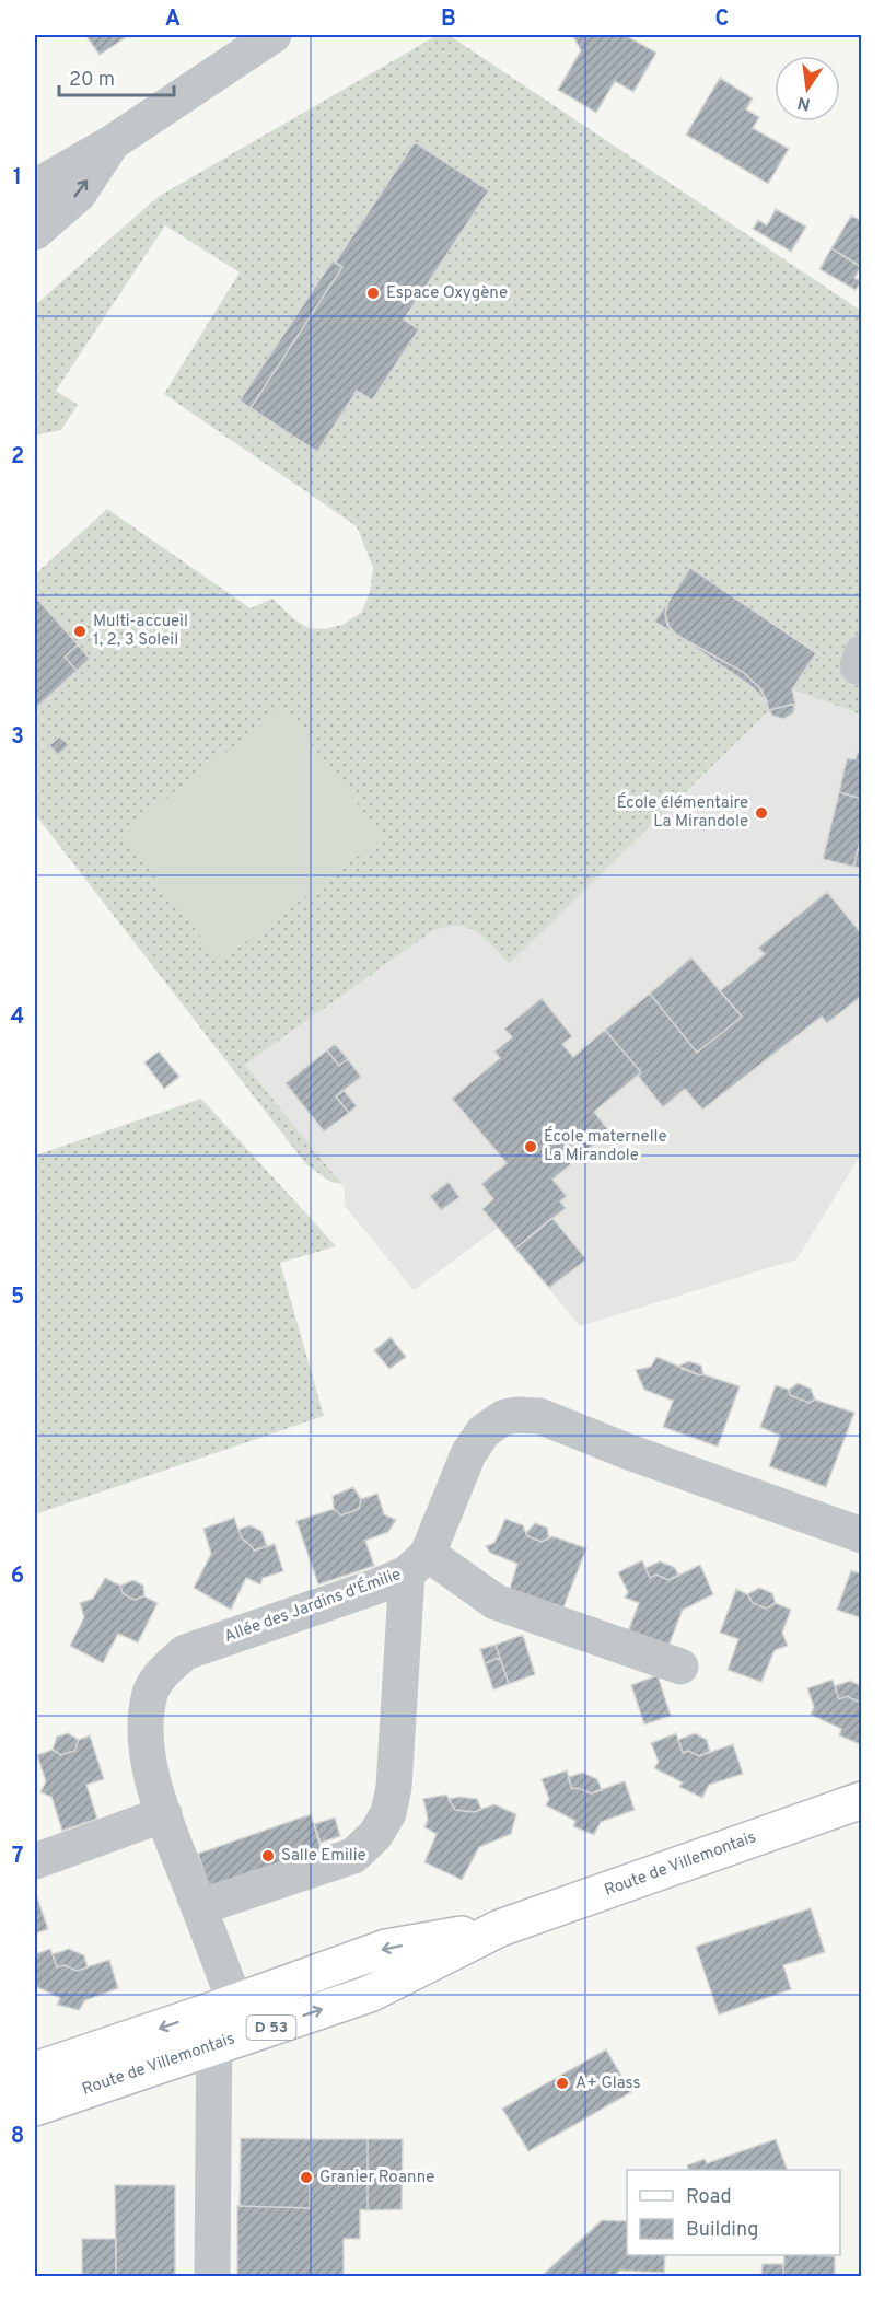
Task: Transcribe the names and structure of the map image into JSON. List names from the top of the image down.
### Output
{
  "streets": {
    "main road": ["Route de Villemontais", "D 53"],
    "street": ["Allée des Jardins d'Émilie"]
  },
  "crossings": [
    ["Allée des Jardins d'Émilie", "Route de Villemontais"]
  ],
  "places": [
    "Espace Oxygène",
    "Multi-accueil 1, 2, 3 Soleil",
    "École élémentaire La Mirandole",
    "École maternelle La Mirandole",
    "Salle Emilie",
    "A+ Glass",
    "Granier Roanne"
  ],
  "legend": ["Road", "Building"],
  "scale_bar": "20 m",
  "north": "bottom",
  "grid": {
    "columns": ["A", "B", "C"],
    "rows": [
      "1",
      "2",
      "3",
      "4",
      "5",
      "6",
      "7",
      "8"
    ]
  }
}
